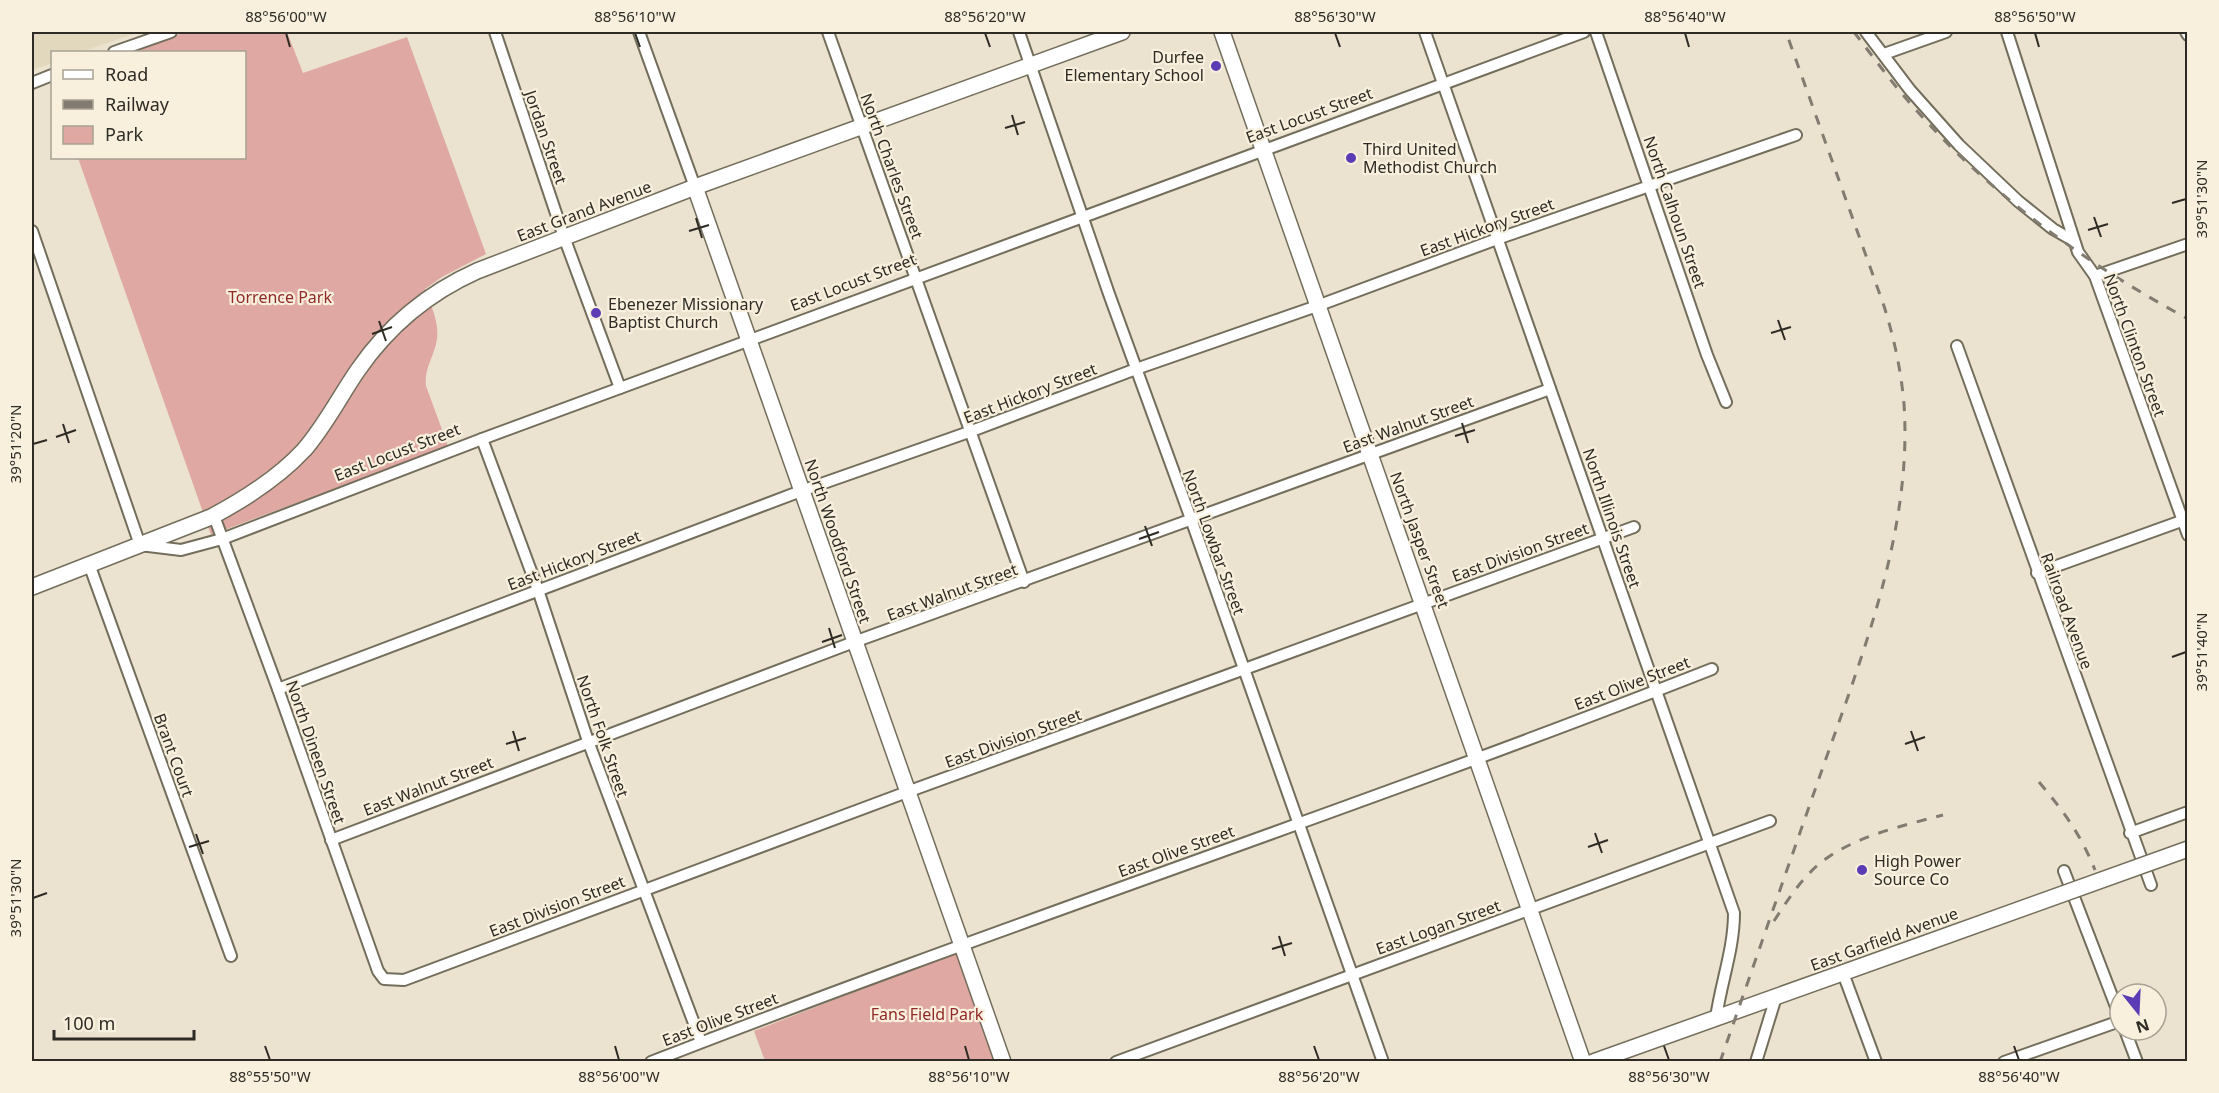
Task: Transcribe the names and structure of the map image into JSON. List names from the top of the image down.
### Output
{
  "streets": {
    "street": [
      "East Locust Street",
      "Jordan Street",
      "North Charles Street",
      "East Grand Avenue",
      "North Calhoun Street",
      "East Hickory Street",
      "North Clinton Street",
      "East Walnut Street",
      "North Illinois Street",
      "North Jasper Street",
      "North Woodford Street",
      "North Lowbar Street",
      "East Division Street",
      "Railroad Avenue",
      "East Olive Street",
      "North Folk Street",
      "North Dineen Street",
      "Brant Court",
      "East Logan Street",
      "East Garfield Avenue"
    ]
  },
  "crossings": [
    ["East Locust Street", "Jordan Street"],
    ["East Locust Street", "North Charles Street"],
    ["East Locust Street", "East Grand Avenue"],
    ["East Locust Street", "North Illinois Street"],
    ["East Locust Street", "North Jasper Street"],
    ["East Locust Street", "North Woodford Street"],
    ["East Locust Street", "North Lowbar Street"],
    ["East Locust Street", "North Folk Street"],
    ["East Locust Street", "North Dineen Street"],
    ["East Locust Street", "Brant Court"],
    ["Jordan Street", "East Grand Avenue"],
    ["North Charles Street", "East Grand Avenue"],
    ["North Charles Street", "East Hickory Street"],
    ["North Charles Street", "East Walnut Street"],
    ["East Grand Avenue", "North Woodford Street"],
    ["East Grand Avenue", "North Lowbar Street"],
    ["East Grand Avenue", "North Dineen Street"],
    ["North Calhoun Street", "East Hickory Street"],
    ["East Hickory Street", "North Illinois Street"],
    ["East Hickory Street", "North Jasper Street"],
    ["East Hickory Street", "North Woodford Street"],
    ["East Hickory Street", "North Lowbar Street"],
    ["East Hickory Street", "North Folk Street"],
    ["East Hickory Street", "North Dineen Street"],
    ["East Walnut Street", "North Illinois Street"],
    ["East Walnut Street", "North Jasper Street"],
    ["East Walnut Street", "North Woodford Street"],
    ["East Walnut Street", "North Lowbar Street"],
    ["East Walnut Street", "North Folk Street"],
    ["East Walnut Street", "North Dineen Street"],
    ["North Illinois Street", "East Division Street"],
    ["North Illinois Street", "East Olive Street"],
    ["North Illinois Street", "East Logan Street"],
    ["North Illinois Street", "East Garfield Avenue"],
    ["North Jasper Street", "East Division Street"],
    ["North Jasper Street", "East Olive Street"],
    ["North Jasper Street", "East Logan Street"],
    ["North Woodford Street", "East Division Street"],
    ["North Woodford Street", "East Olive Street"],
    ["North Lowbar Street", "East Division Street"],
    ["North Lowbar Street", "East Olive Street"],
    ["North Lowbar Street", "East Logan Street"],
    ["East Division Street", "North Folk Street"],
    ["East Division Street", "North Dineen Street"],
    ["East Olive Street", "North Folk Street"]
  ],
  "parks": ["Torrence Park", "Fans Field Park"],
  "places": [
    "Durfee Elementary School",
    "Third United Methodist Church",
    "Ebenezer Missionary Baptist Church",
    "High Power Source Co"
  ],
  "legend": ["Road", "Railway", "Park"],
  "scale_bar": "100 m",
  "north": "bottom",
  "coordinates": [
    "88°56'00\"W",
    "88°56'10\"W",
    "88°56'20\"W",
    "88°56'30\"W",
    "88°56'40\"W",
    "88°56'50\"W",
    "39°51'30\"N",
    "39°51'20\"N",
    "39°51'40\"N",
    "88°55'50\"W"
  ]
}
